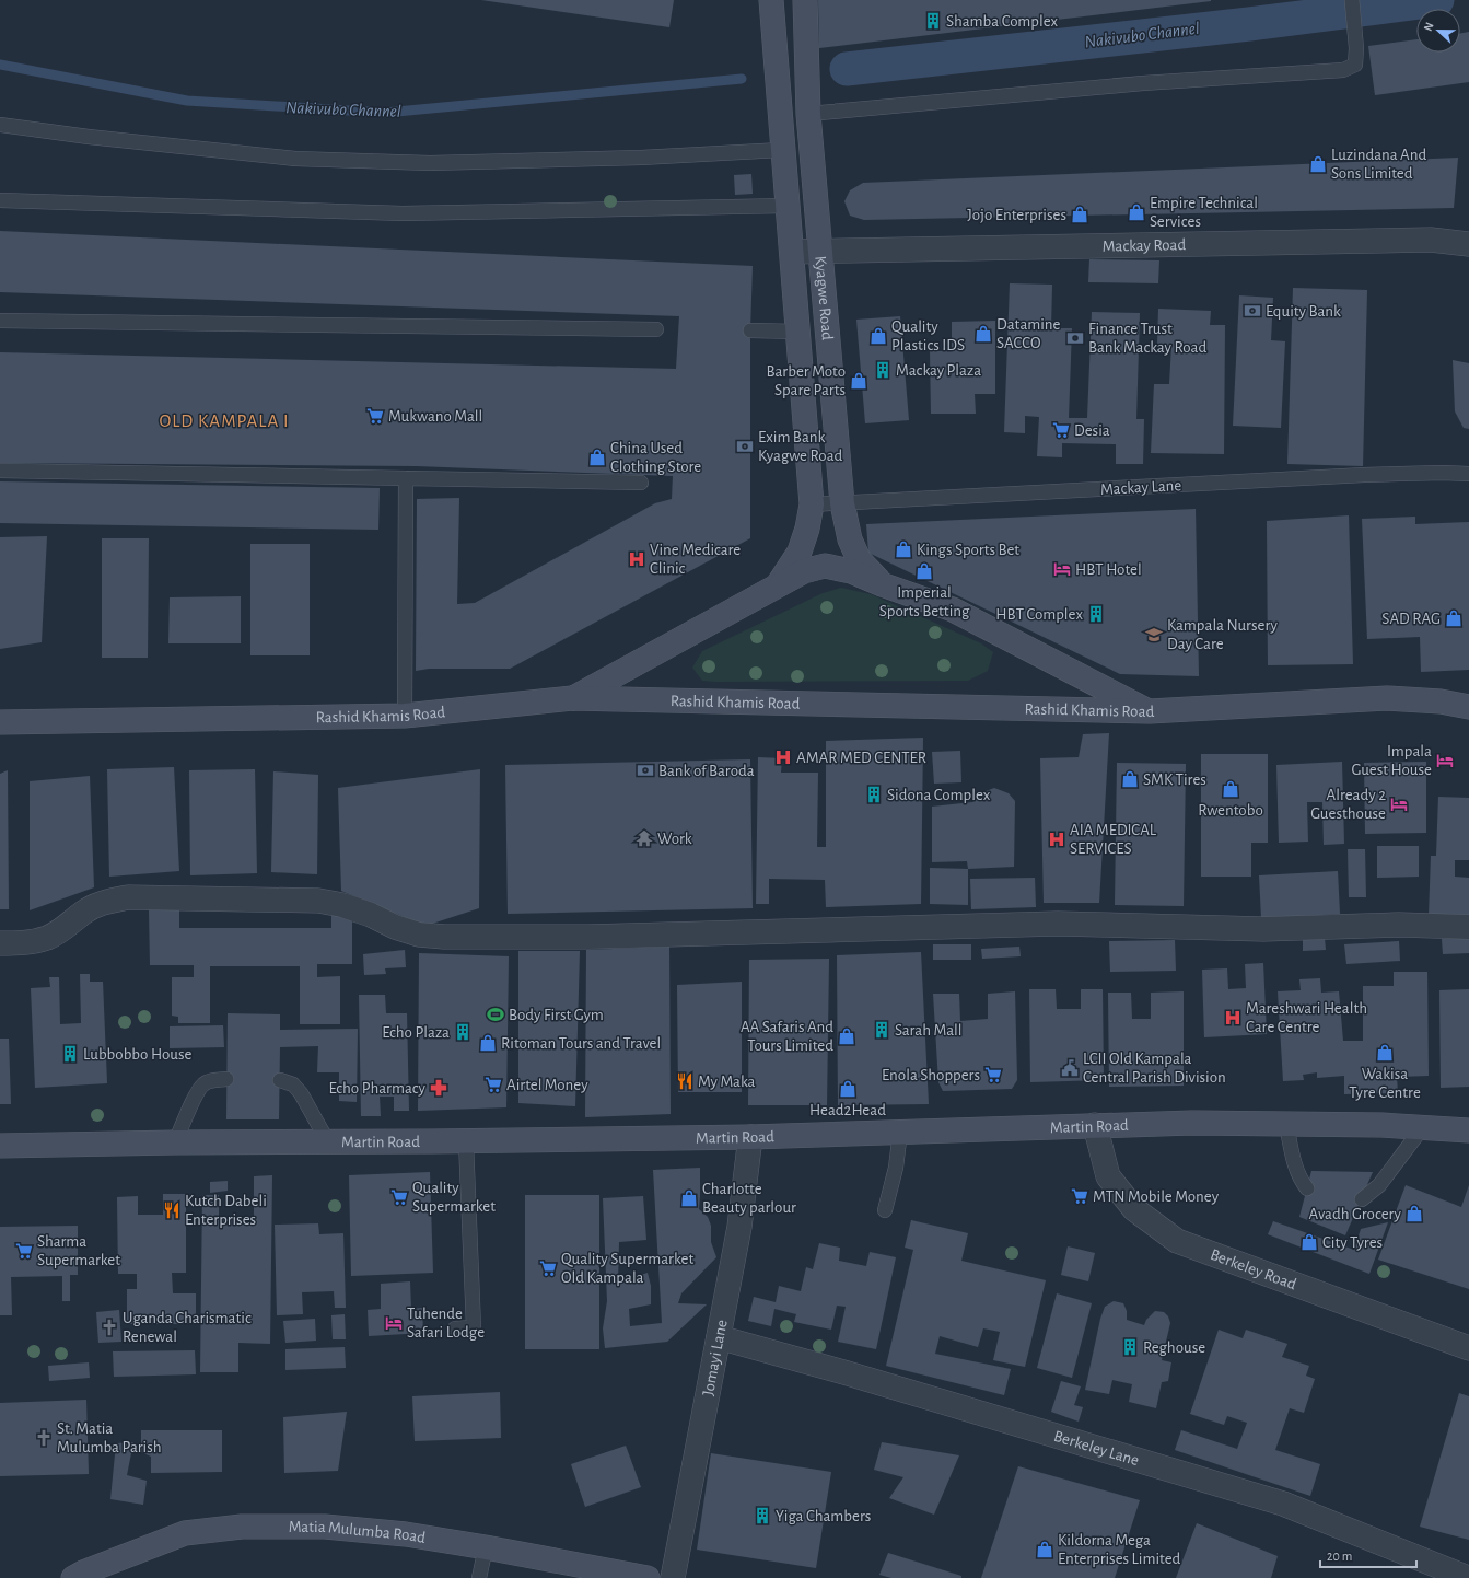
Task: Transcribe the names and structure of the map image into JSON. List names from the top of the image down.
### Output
{
  "streets": {
    "street": [
      "Mackay Road",
      "Kyagwe Road",
      "Rashid Khamis Road",
      "Martin Road",
      "Berkeley Road",
      "Jomayi Lane",
      "Berkeley Lane",
      "Matia Mulumba Road"
    ],
    "lane": ["Mackay Lane"]
  },
  "crossings": [
    ["Mackay Road", "Kyagwe Road"],
    ["Kyagwe Road", "Mackay Lane"],
    ["Martin Road", "Berkeley Road"],
    ["Martin Road", "Jomayi Lane"],
    ["Jomayi Lane", "Berkeley Lane"]
  ],
  "districts": ["OLD KAMPALA I"],
  "water": ["Nakivubo Channel"],
  "places": {
    "building": [
      "Shamba Complex",
      "Mackay Plaza",
      "HBT Complex",
      "Sidona Complex",
      "Sarah Mall",
      "Echo Plaza",
      "Lubbobbo House",
      "Reghouse",
      "Yiga Chambers"
    ],
    "shop": [
      "Luzindana And Sons Limited",
      "Empire Technical Services",
      "Jojo Enterprises",
      "Datamine SACCO",
      "Quality Plastics IDS",
      "Barber Moto Spare Parts",
      "China Used Clothing Store",
      "Kings Sports Bet",
      "Imperial Sports Betting",
      "SAD RAG",
      "SMK Tires",
      "Rwentobo",
      "AA Safaris And Tours Limited",
      "Ritoman Tours and Travel",
      "Wakisa Tyre Centre",
      "Head2Head",
      "Charlotte Beauty parlour",
      "Avadh Grocery",
      "City Tyres",
      "Kildorna Mega Enterprises Limited"
    ],
    "bank": [
      "Equity Bank",
      "Finance Trust Bank Mackay Road",
      "Exim Bank Kyagwe Road",
      "Bank of Baroda"
    ],
    "supermarket": [
      "Mukwano Mall",
      "Desia",
      "Enola Shoppers",
      "Airtel Money",
      "MTN Mobile Money",
      "Quality Supermarket",
      "Sharma Supermarket",
      "Quality Supermarket Old Kampala"
    ],
    "hospital": [
      "Vine Medicare Clinic",
      "AMAR MED CENTER",
      "AIA MEDICAL SERVICES",
      "Mareshwari Health Care Centre"
    ],
    "hotel": [
      "HBT Hotel",
      "Impala Guest House",
      "Already 2 Guesthouse",
      "Tuhende Safari Lodge"
    ],
    "school or university": ["Kampala Nursery Day Care"],
    "temple": ["Work"],
    "sports": ["Body First Gym"],
    "public building": ["LCII Old Kampala Central Parish Division"],
    "restaurant": ["My Maka", "Kutch Dabeli Enterprises"],
    "pharmacy": ["Echo Pharmacy"],
    "church": ["Uganda Charismatic Renewal", "St. Matia Mulumba Parish"]
  },
  "scale_bar": "20 m",
  "north": "left"
}
